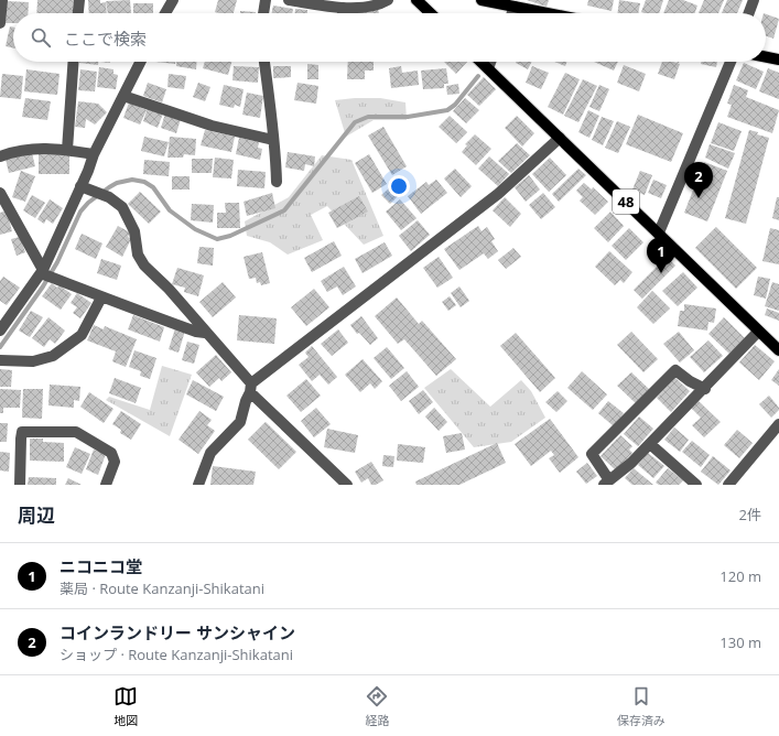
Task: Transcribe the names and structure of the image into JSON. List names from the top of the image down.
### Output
{
  "streets": {
    "main road": ["48"]
  },
  "page": {
    "search": "ここで検索",
    "pins": ["2", "1"],
    "heading": ["周辺", "2件"],
    "list": [
      {
        "mark": "1",
        "name": "ニコニコ堂",
        "note": "薬局 · Route Kanzanji-Shikatani",
        "value": "120 m"
      },
      {
        "mark": "2",
        "name": "コインランドリー サンシャイン",
        "note": "ショップ · Route Kanzanji-Shikatani",
        "value": "130 m"
      }
    ],
    "nav": ["地図", "経路", "保存済み"]
  }
}
